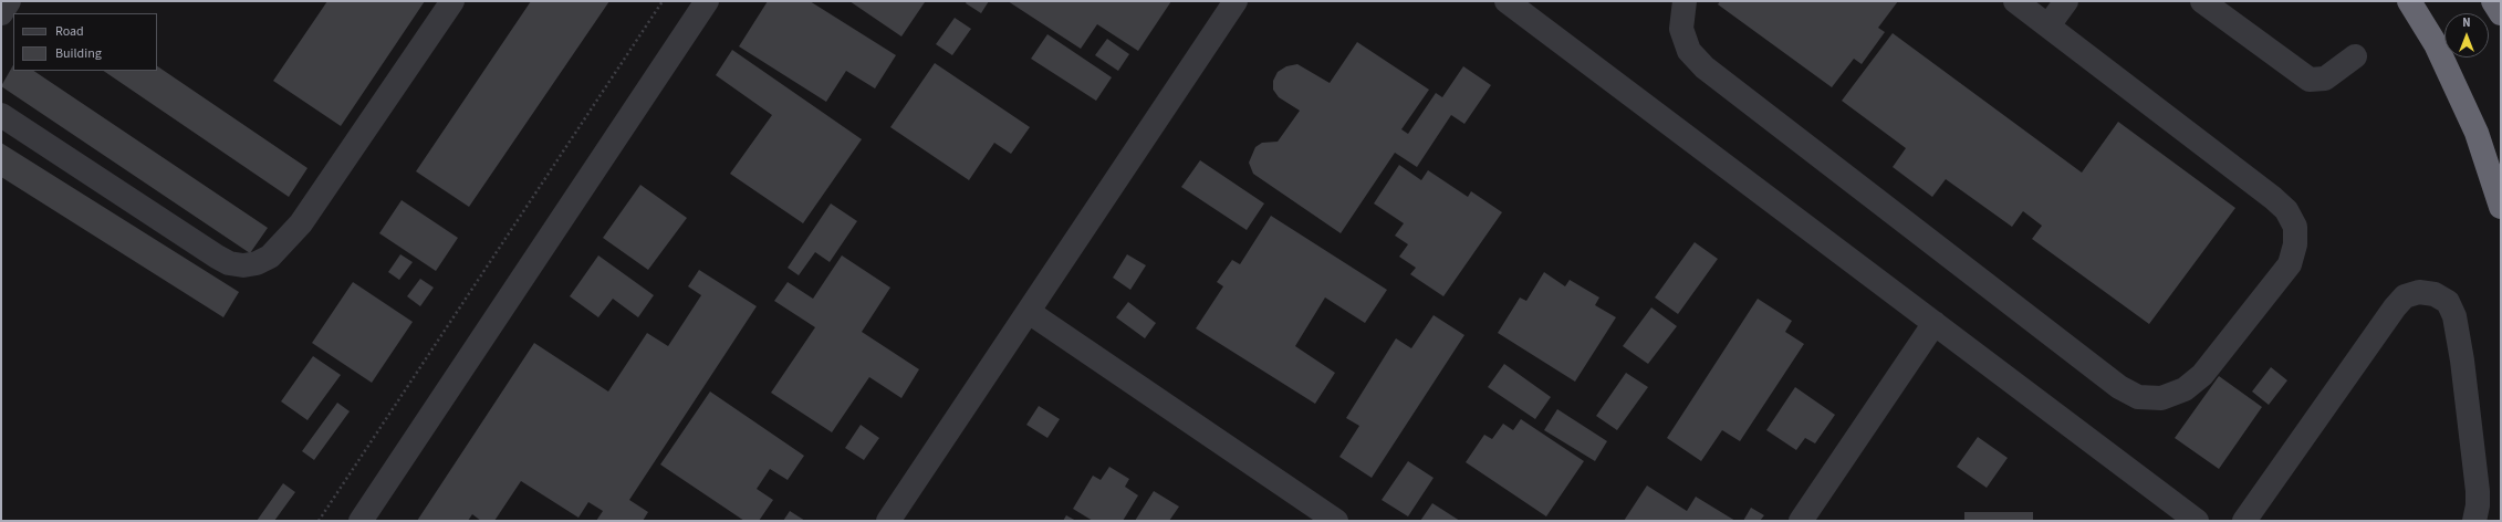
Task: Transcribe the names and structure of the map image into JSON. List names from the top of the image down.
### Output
{
  "legend": ["Road", "Building"],
  "north": "top"
}
